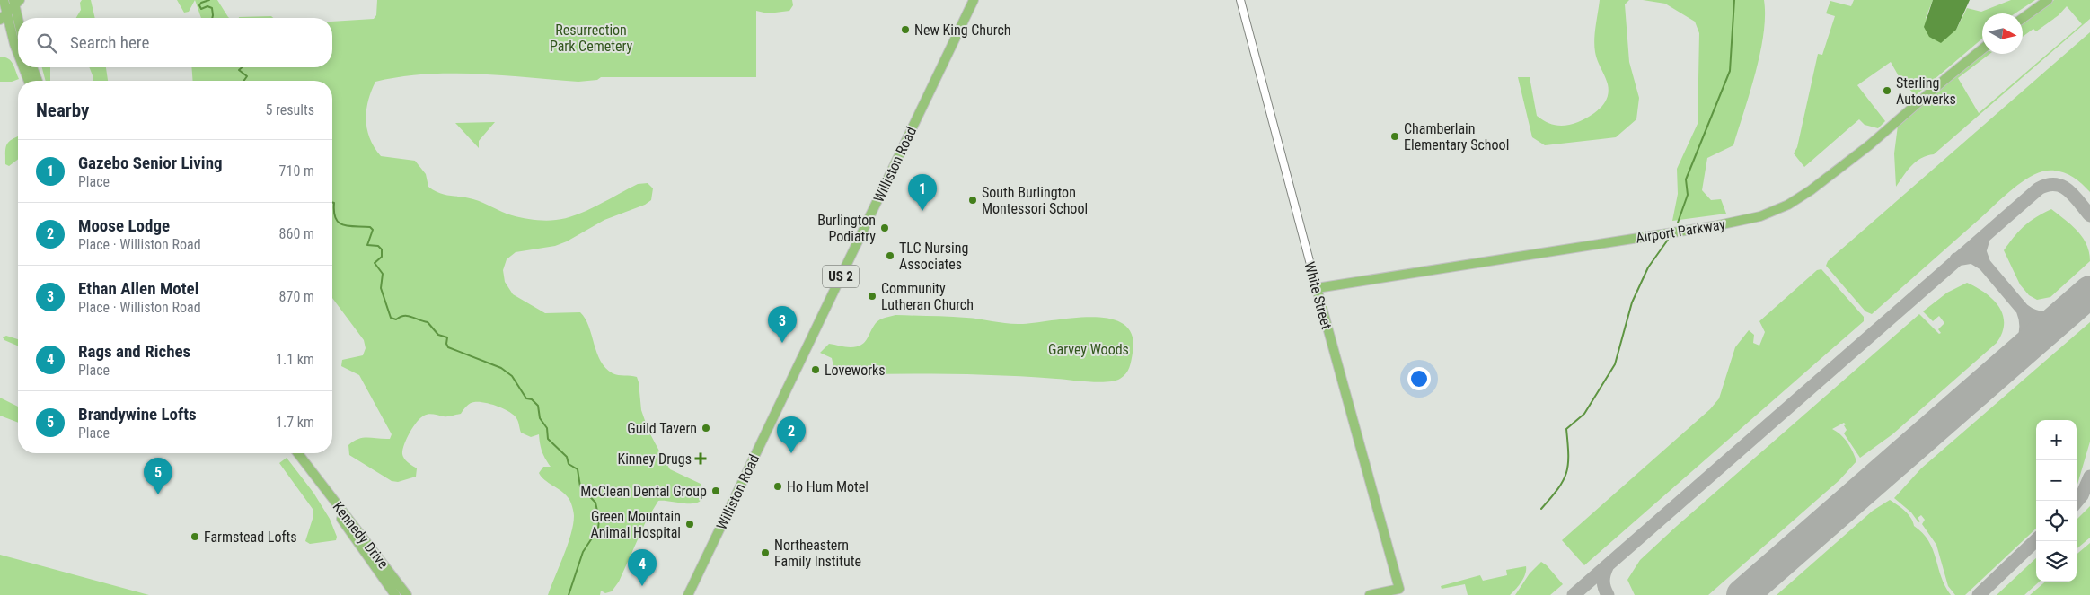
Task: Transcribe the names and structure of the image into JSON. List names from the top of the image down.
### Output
{
  "streets": {
    "main road": [
      "Williston Road",
      "Airport Parkway",
      "US 2",
      "White Street",
      "Kennedy Drive"
    ]
  },
  "crossings": [
    ["Airport Parkway", "White Street"]
  ],
  "parks": ["Resurrection Park Cemetery", "Garvey Woods"],
  "places": {
    "other": [
      "New King Church",
      "Sterling Autowerks",
      "Chamberlain Elementary School",
      "South Burlington Montessori School",
      "Burlington Podiatry",
      "TLC Nursing Associates",
      "Community Lutheran Church",
      "Loveworks",
      "Guild Tavern",
      "Ho Hum Motel",
      "McClean Dental Group",
      "Green Mountain Animal Hospital",
      "Farmstead Lofts",
      "Northeastern Family Institute"
    ],
    "health": ["Kinney Drugs"]
  },
  "north": "right",
  "page": {
    "search": "Search here",
    "heading": ["Nearby", "5 results"],
    "list": [
      {
        "mark": "1",
        "name": "Gazebo Senior Living",
        "note": "Place",
        "value": "710 m"
      },
      {
        "mark": "2",
        "name": "Moose Lodge",
        "note": "Place · Williston Road",
        "value": "860 m"
      },
      {
        "mark": "3",
        "name": "Ethan Allen Motel",
        "note": "Place · Williston Road",
        "value": "870 m"
      },
      {
        "mark": "4",
        "name": "Rags and Riches",
        "note": "Place",
        "value": "1.1 km"
      },
      {
        "mark": "5",
        "name": "Brandywine Lofts",
        "note": "Place",
        "value": "1.7 km"
      }
    ],
    "pins": [
      "1",
      "3",
      "2",
      "5",
      "4"
    ],
    "map_buttons": ["+", "−"]
  }
}
